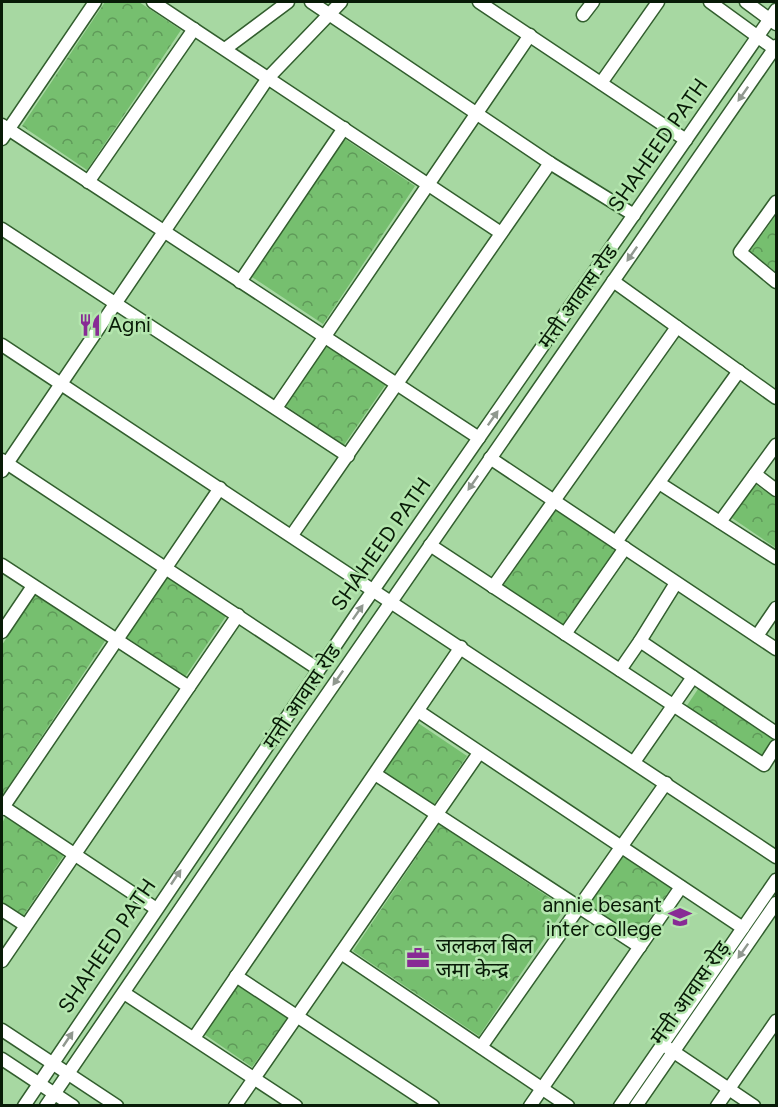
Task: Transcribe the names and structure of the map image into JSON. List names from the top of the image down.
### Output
{
  "streets": {
    "street": ["SHAHEED PATH", "मंत्ती आवास रोड", "मंत्ती आवास रोड़"]
  },
  "places": {
    "restaurant": ["Agni"],
    "school or university": ["annie besant inter college"],
    "office": ["जलकल बिल जमा केन्द्र"]
  }
}
